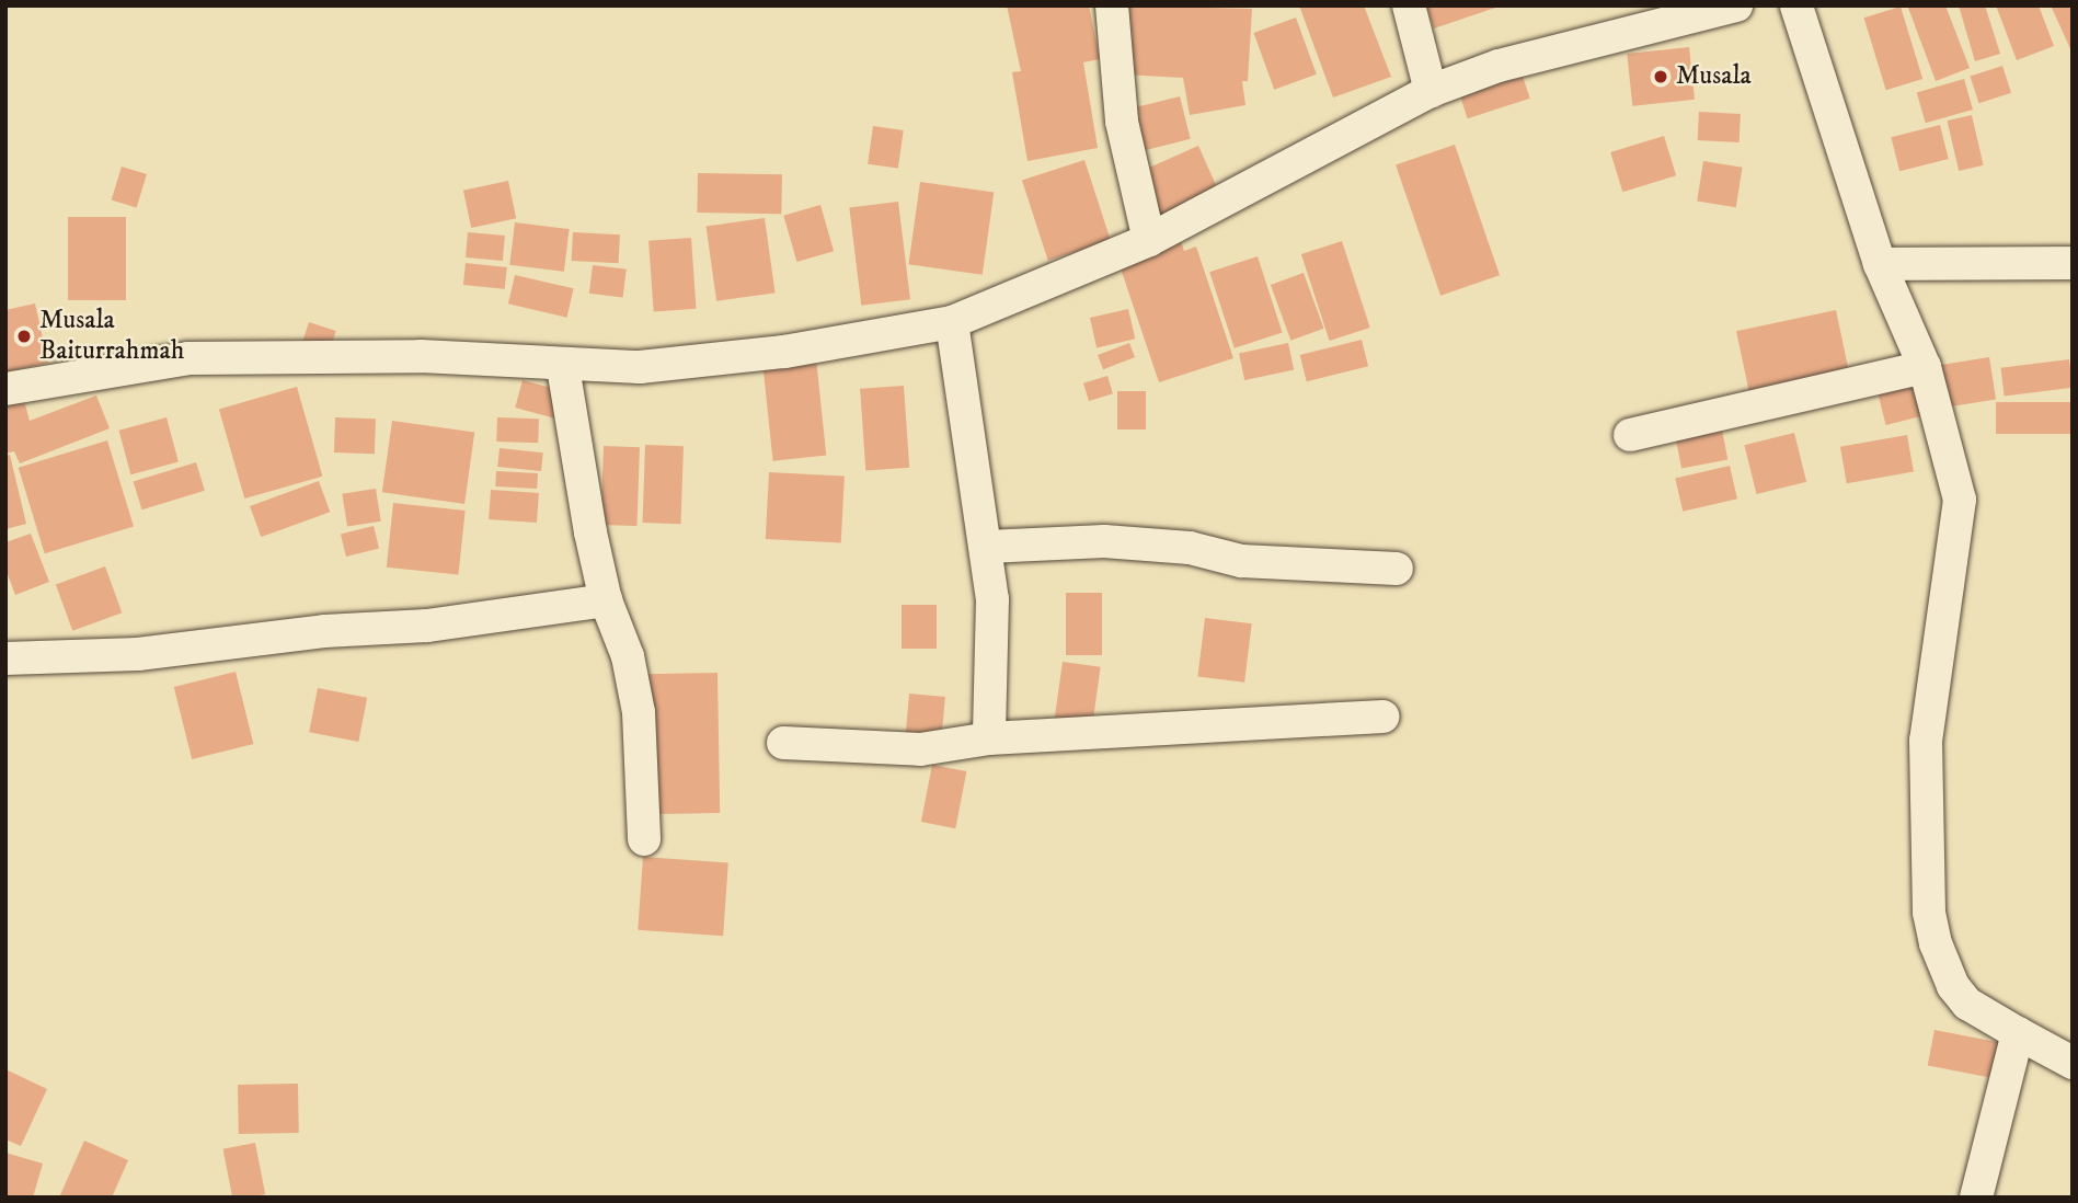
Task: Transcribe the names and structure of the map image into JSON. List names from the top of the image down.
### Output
{
  "places": ["Musala", "Musala Baiturrahmah"]
}
